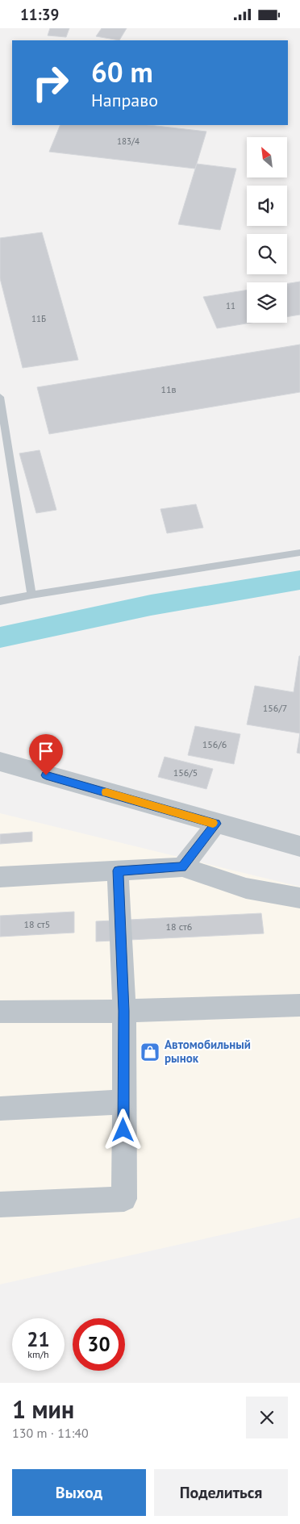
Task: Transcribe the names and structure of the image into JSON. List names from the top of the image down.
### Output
{
  "places": {
    "shop": ["Автомобильный рынок"]
  },
  "house_numbers": [
    "183/4",
    "11",
    "11Б",
    "11в",
    "156/7",
    "156/6",
    "156/5",
    "18 ст5",
    "18 ст6"
  ],
  "north": "top left",
  "page": {
    "status": "11:39",
    "turn": ["60 m", "Направо"],
    "speed": "21 km/h",
    "limit": "30",
    "heading": ["1 мин", "130 m · 11:40"],
    "buttons": ["Выход", "Поделиться"]
  }
}
